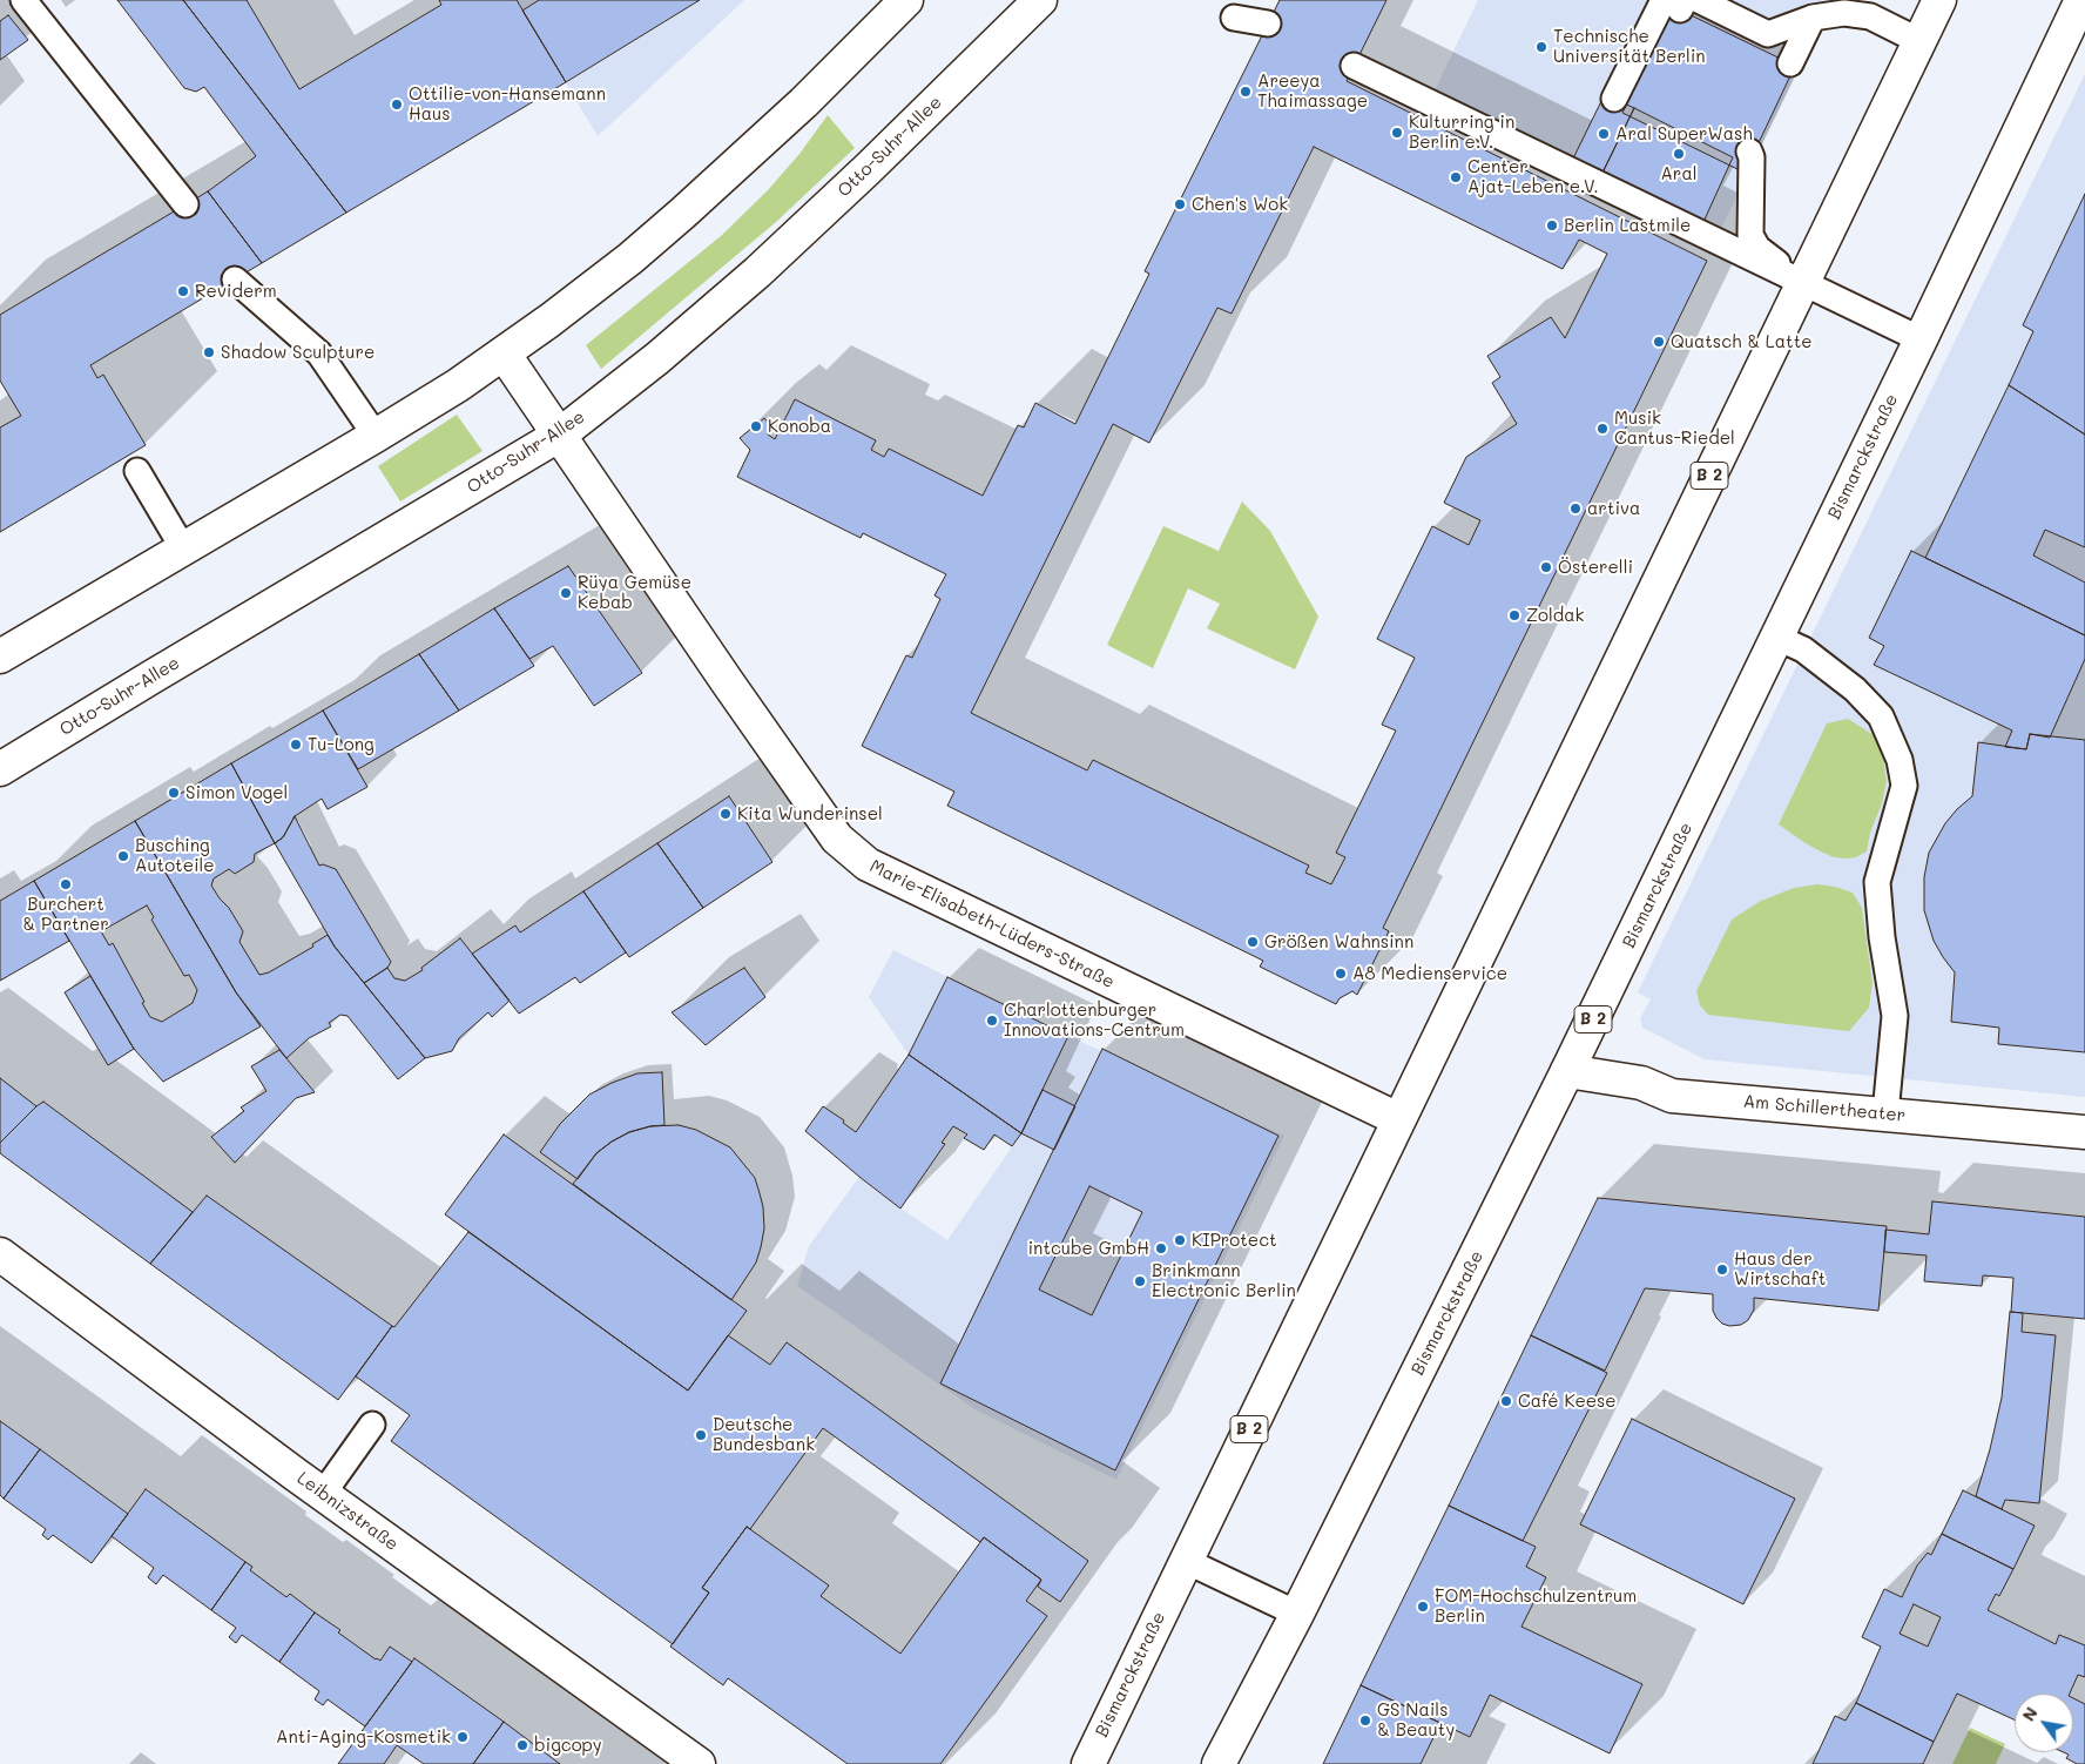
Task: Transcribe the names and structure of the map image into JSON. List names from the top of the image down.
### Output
{
  "streets": {
    "main road": [
      "Otto-Suhr-Allee",
      "Bismarckstraße",
      "B 2",
      "Marie-Elisabeth-Lüders-Straße",
      "Am Schillertheater",
      "Leibnizstraße"
    ]
  },
  "crossings": [
    ["Otto-Suhr-Allee", "Marie-Elisabeth-Lüders-Straße"],
    ["Bismarckstraße", "Marie-Elisabeth-Lüders-Straße"],
    ["Bismarckstraße", "Am Schillertheater"]
  ],
  "places": [
    "Technische Universität Berlin",
    "Areeya Thaimassage",
    "Ottilie-von-Hansemann Haus",
    "Kulturring in Berlin e.V.",
    "Aral SuperWash",
    "Aral",
    "Center Ajat-Leben e.V.",
    "Chen's Wok",
    "Berlin Lastmile",
    "Reviderm",
    "Quatsch & Latte",
    "Shadow Sculpture",
    "Konoba",
    "Musik Cantus-Riedel",
    "artiva",
    "Österelli",
    "Rüya Gemüse Kebab",
    "Zoldak",
    "Tu-Long",
    "Simon Vogel",
    "Kita Wunderinsel",
    "Busching Autoteile",
    "Burchert & Partner",
    "Größen Wahnsinn",
    "A8 Medienservice",
    "Charlottenburger Innovations-Centrum",
    "KIProtect",
    "intcube GmbH",
    "Haus der Wirtschaft",
    "Brinkmann Electronic Berlin",
    "Café Keese",
    "Deutsche Bundesbank",
    "FOM-Hochschulzentrum Berlin",
    "GS Nails & Beauty",
    "Anti-Aging-Kosmetik",
    "bigcopy"
  ],
  "north": "top left"
}
